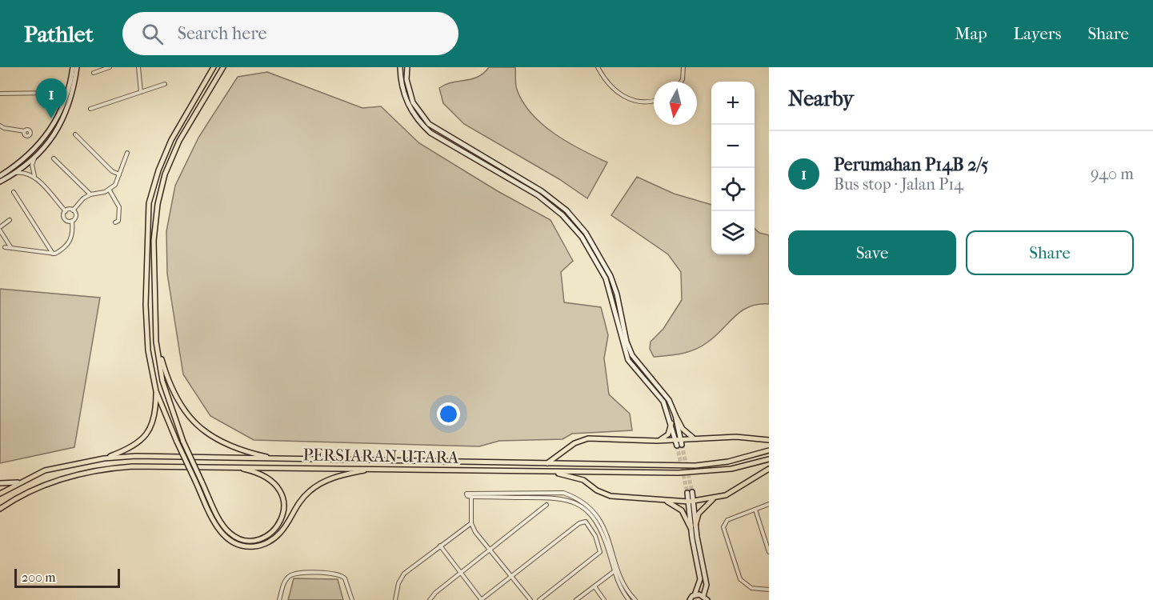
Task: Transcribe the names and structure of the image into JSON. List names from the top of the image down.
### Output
{
  "streets": {
    "main road": ["PERSIARAN UTARA"]
  },
  "scale_bar": "200 m",
  "north": "bottom",
  "page": {
    "header": "Pathlet",
    "search": "Search here",
    "nav": ["Map", "Layers", "Share"],
    "heading": "Nearby",
    "pins": "1",
    "map_buttons": ["+", "−"],
    "list": [
      {
        "mark": "1",
        "name": "Perumahan P14B 2/5",
        "note": "Bus stop · Jalan P14",
        "value": "940 m"
      }
    ],
    "buttons": ["Save", "Share"],
    "scale": "200 m"
  }
}
